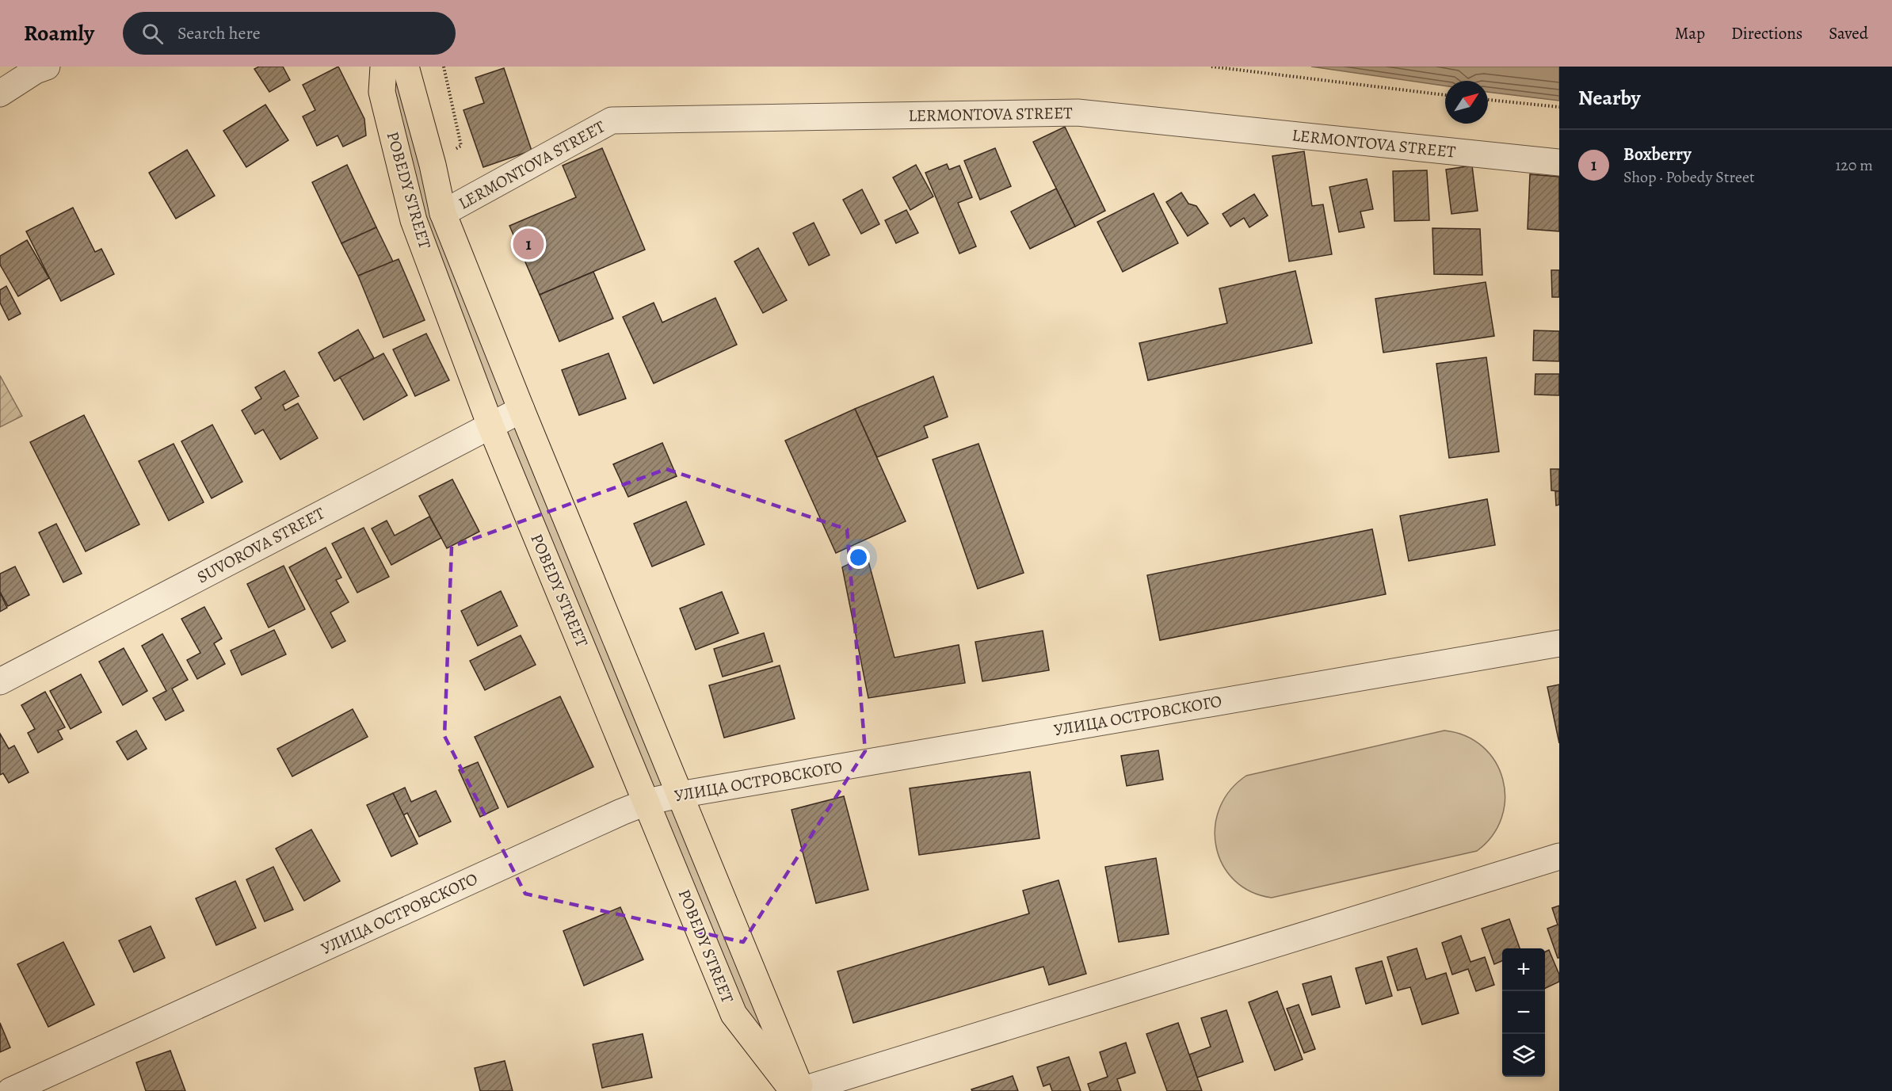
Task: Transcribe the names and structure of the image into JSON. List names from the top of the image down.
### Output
{
  "streets": {
    "main road": ["POBEDY STREET"],
    "street": ["LERMONTOVA STREET", "SUVOROVA STREET", "УЛИЦА ОСТРОВСКОГО"]
  },
  "crossings": [
    ["LERMONTOVA STREET", "POBEDY STREET"],
    ["POBEDY STREET", "SUVOROVA STREET"],
    ["POBEDY STREET", "УЛИЦА ОСТРОВСКОГО"]
  ],
  "north": "top right",
  "page": {
    "header": "Roamly",
    "search": "Search here",
    "nav": ["Map", "Directions", "Saved"],
    "heading": "Nearby",
    "list": [
      {
        "mark": "1",
        "name": "Boxberry",
        "note": "Shop · Pobedy Street",
        "value": "120 m"
      }
    ],
    "pins": "1",
    "map_buttons": ["+", "−"]
  }
}
